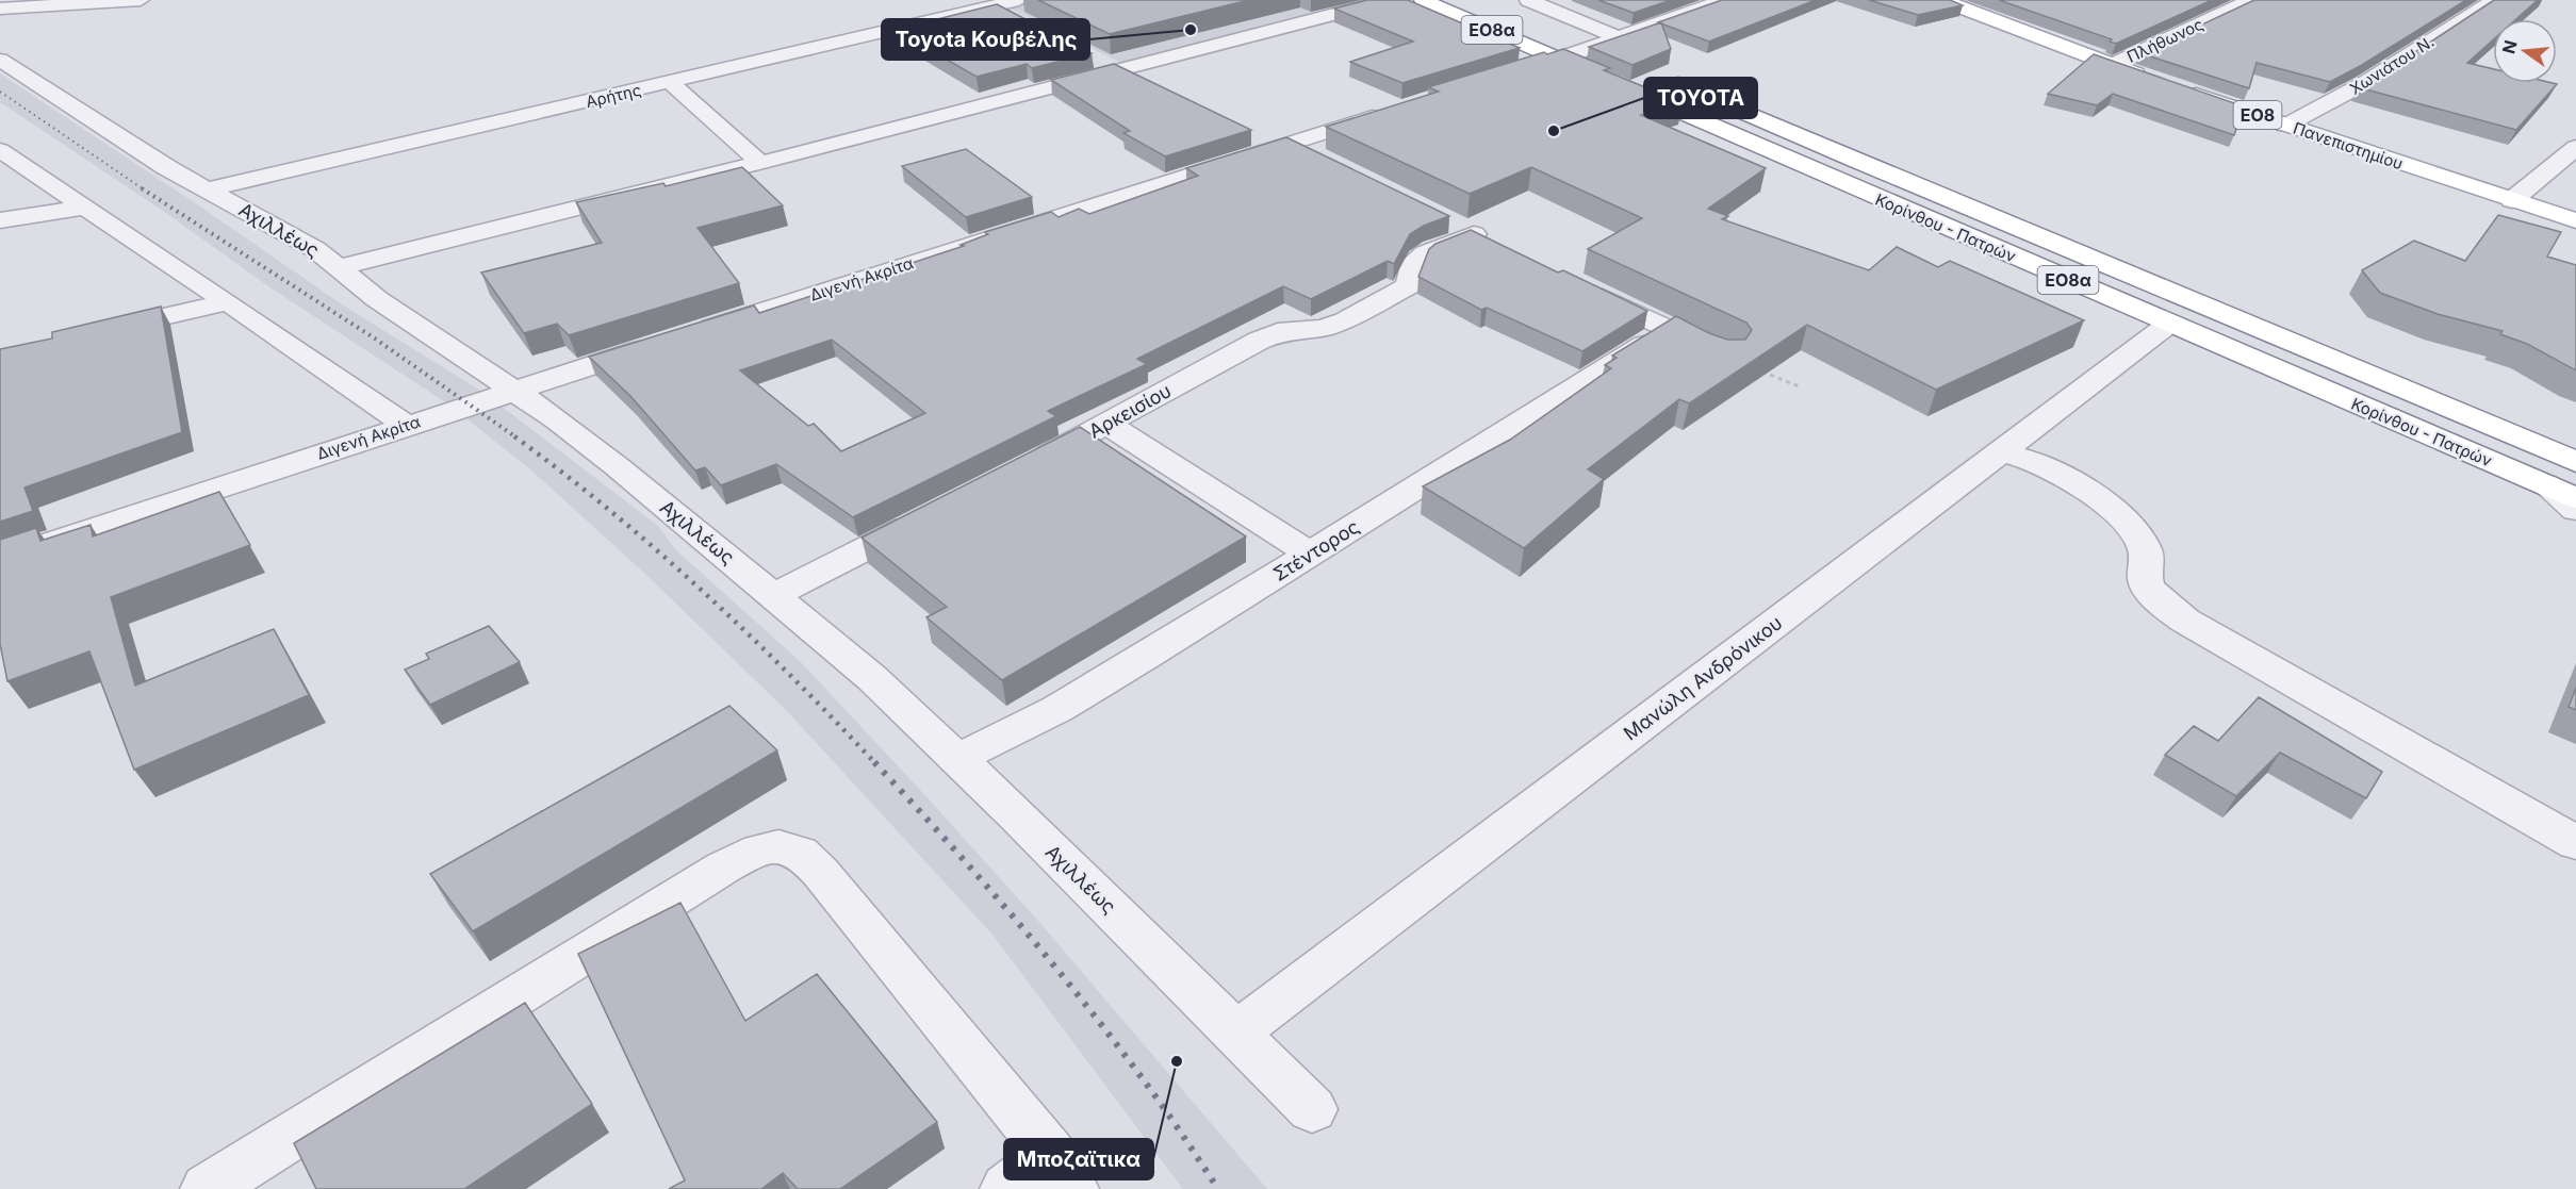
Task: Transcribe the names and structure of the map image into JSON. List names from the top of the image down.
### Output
{
  "streets": {
    "main road": [
      "ΕΟ8α",
      "ΕΟ8",
      "Πανεπιστημίου",
      "Κορίνθου - Πατρών"
    ],
    "street": [
      "Πλήθωνος",
      "Χωνιάτου Ν.",
      "Αρήτης",
      "Αχιλλέως",
      "Διγενή Ακρίτα",
      "Αρκεισίου",
      "Στέντορος",
      "Μανώλη Ανδρόνικου"
    ]
  },
  "crossings": [
    ["Χωνιάτου Ν.", "Πανεπιστημίου"],
    ["Αρήτης", "Αχιλλέως"],
    ["Κορίνθου - Πατρών", "Μανώλη Ανδρόνικου"],
    ["Αχιλλέως", "Διγενή Ακρίτα"],
    ["Αχιλλέως", "Στέντορος"],
    ["Αχιλλέως", "Μανώλη Ανδρόνικου"]
  ],
  "places": ["Toyota Κουβέλης", "TOYOTA", "Μποζαϊτικα"],
  "north": "left"
}
